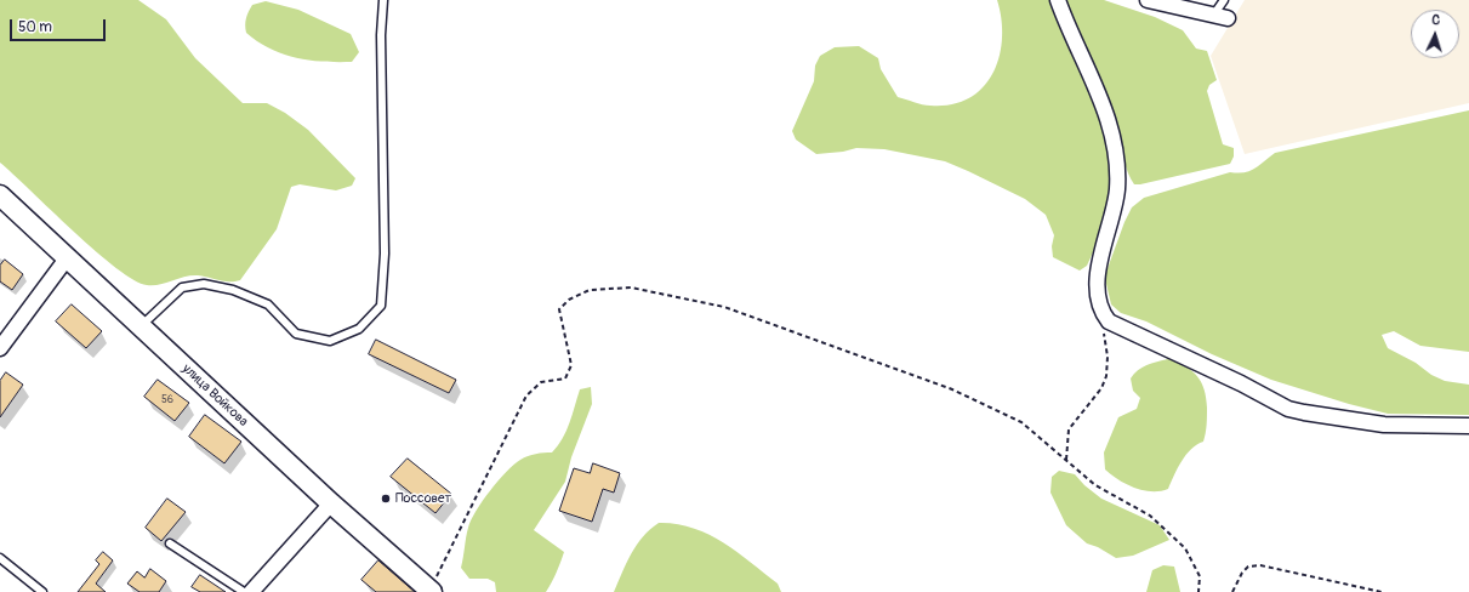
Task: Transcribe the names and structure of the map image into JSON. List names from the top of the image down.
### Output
{
  "streets": {
    "street": ["улица Войкова"]
  },
  "places": ["Поссовет"],
  "house_numbers": ["56"],
  "scale_bar": "50 m",
  "north": "top"
}
